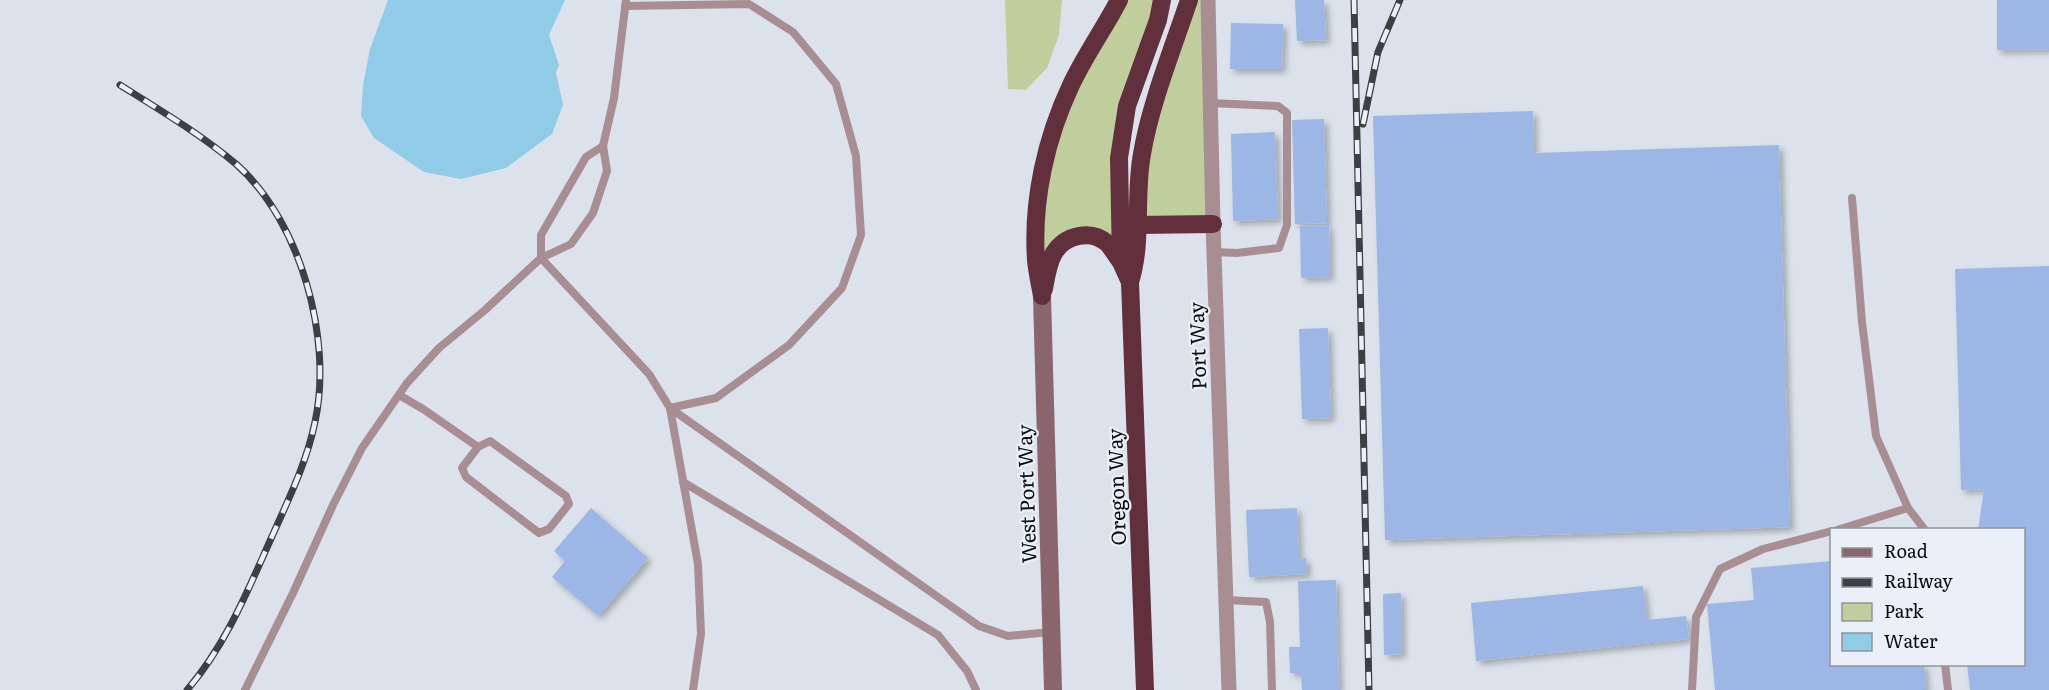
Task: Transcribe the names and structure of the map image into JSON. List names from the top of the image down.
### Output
{
  "streets": {
    "highway": ["Oregon Way"],
    "street": ["Port Way", "West Port Way"]
  },
  "legend": [
    "Road",
    "Railway",
    "Park",
    "Water"
  ]
}
